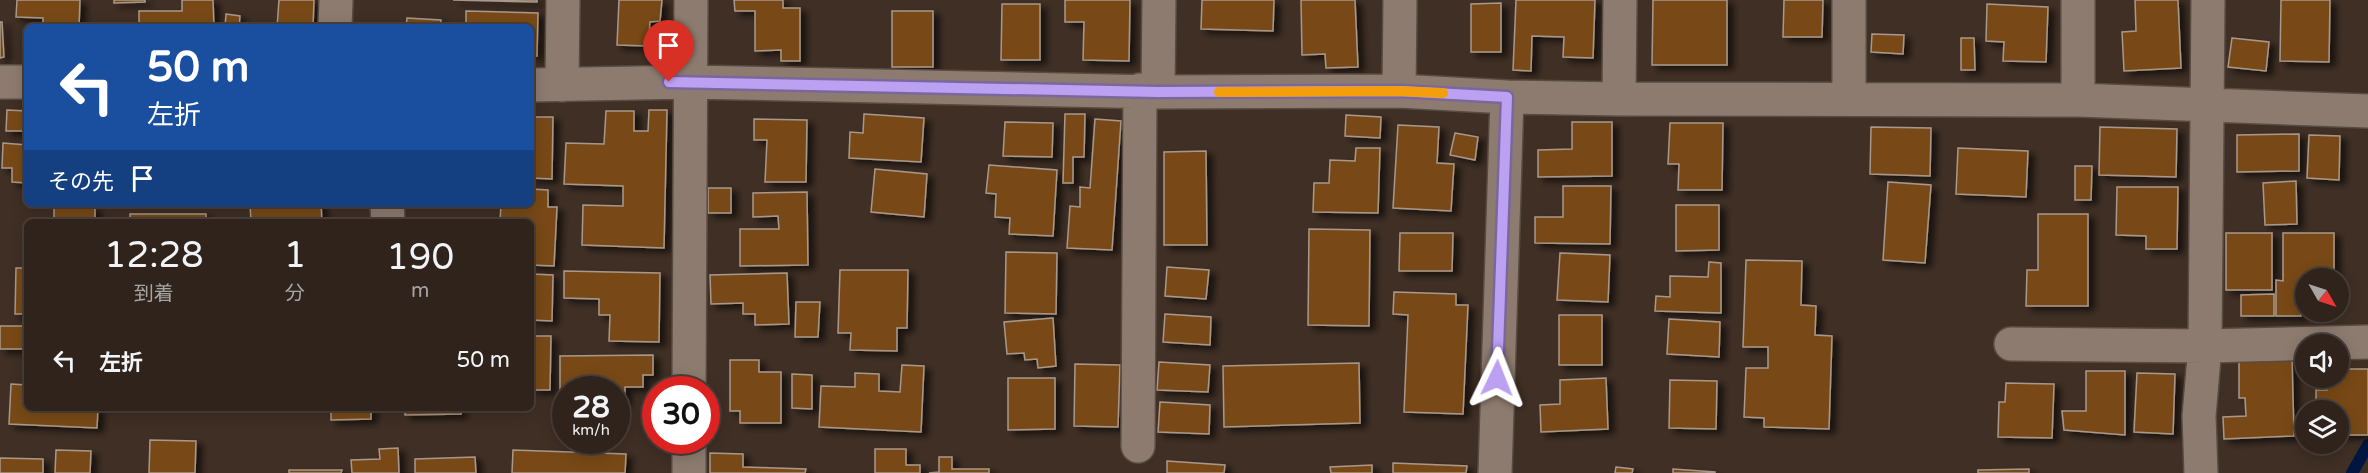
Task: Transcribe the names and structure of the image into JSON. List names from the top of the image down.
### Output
{
  "north": "bottom right",
  "page": {
    "turn": ["50 m", "左折"],
    "then": "その先",
    "eta": [
      "12:28",
      "到着",
      "1",
      "分",
      "190",
      "m"
    ],
    "list": [
      {
        "name": "左折",
        "value": "50 m"
      }
    ],
    "speed": "28 km/h",
    "limit": "30"
  }
}
